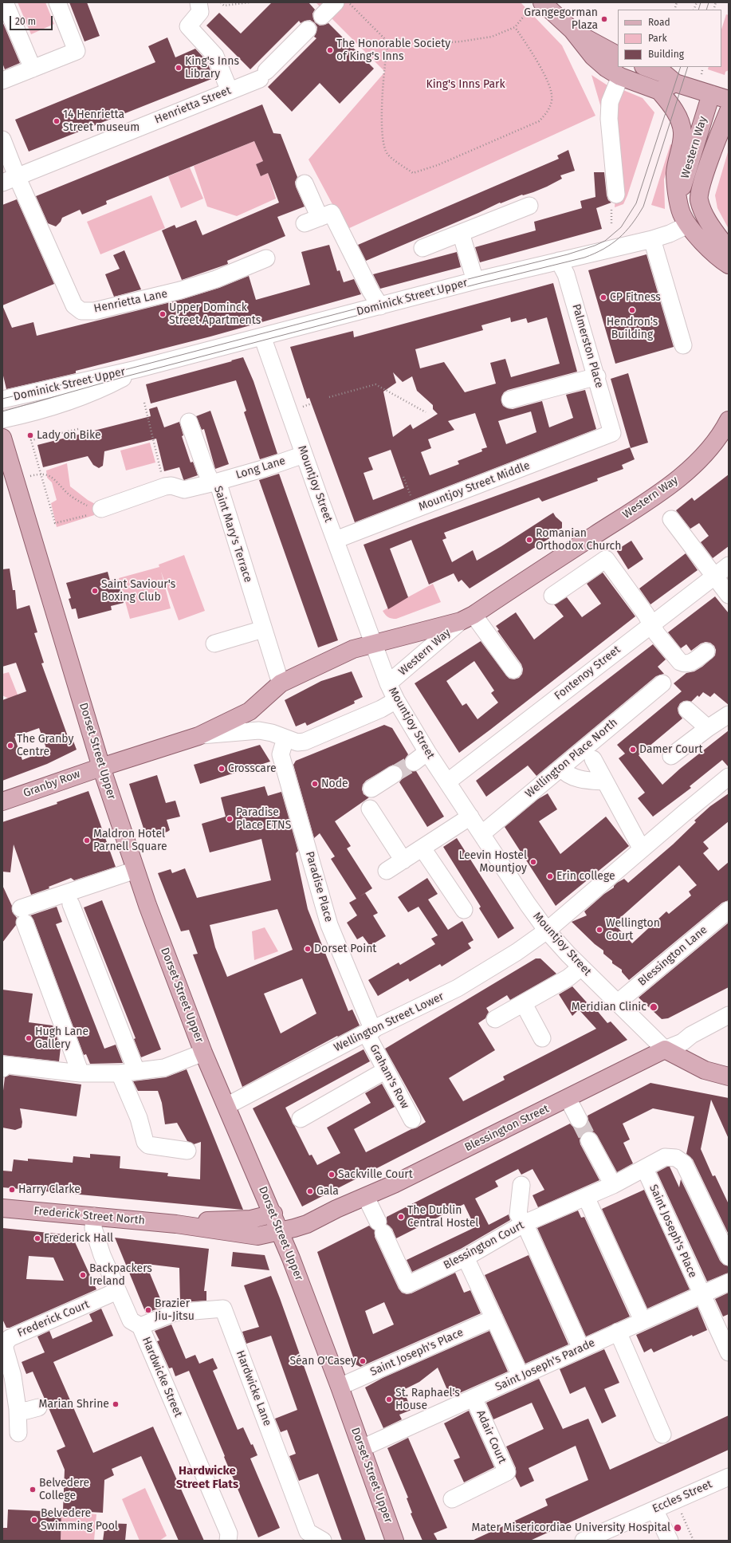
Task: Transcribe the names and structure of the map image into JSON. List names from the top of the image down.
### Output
{
  "streets": {
    "main road": [
      "Western Way",
      "Dorset Street Upper",
      "Granby Row",
      "Blessington Street",
      "Frederick Street North"
    ],
    "street": [
      "Henrietta Street",
      "Dominick Street Upper",
      "Henrietta Lane",
      "Palmerston Place",
      "Long Lane",
      "Mountjoy Street",
      "Mountjoy Street Middle",
      "Saint Mary's Terrace",
      "Fontenoy Street",
      "Wellington Place North",
      "Paradise Place",
      "Blessington Lane",
      "Wellington Street Lower",
      "Graham's Row",
      "Saint Joseph's Place",
      "Blessington Court",
      "Frederick Court",
      "Saint Joseph's Parade",
      "Hardwicke Street",
      "Hardwicke Lane",
      "Adair Court",
      "Eccles Street"
    ]
  },
  "crossings": [
    ["Henrietta Street", "Henrietta Lane"],
    ["Western Way", "Dominick Street Upper"],
    ["Western Way", "Mountjoy Street"],
    ["Western Way", "Saint Mary's Terrace"],
    ["Western Way", "Granby Row"],
    ["Dominick Street Upper", "Palmerston Place"],
    ["Dominick Street Upper", "Mountjoy Street"],
    ["Palmerston Place", "Mountjoy Street Middle"],
    ["Long Lane", "Mountjoy Street"],
    ["Long Lane", "Saint Mary's Terrace"],
    ["Mountjoy Street", "Mountjoy Street Middle"],
    ["Mountjoy Street", "Fontenoy Street"],
    ["Mountjoy Street", "Wellington Place North"],
    ["Mountjoy Street", "Blessington Lane"],
    ["Mountjoy Street", "Wellington Street Lower"],
    ["Mountjoy Street", "Blessington Street"],
    ["Dorset Street Upper", "Granby Row"],
    ["Dorset Street Upper", "Wellington Street Lower"],
    ["Dorset Street Upper", "Blessington Street"],
    ["Dorset Street Upper", "Frederick Street North"],
    ["Dorset Street Upper", "Saint Joseph's Place"],
    ["Dorset Street Upper", "Saint Joseph's Parade"],
    ["Paradise Place", "Wellington Street Lower"],
    ["Paradise Place", "Graham's Row"],
    ["Wellington Street Lower", "Graham's Row"],
    ["Blessington Street", "Frederick Street North"],
    ["Blessington Street", "Blessington Court"],
    ["Frederick Street North", "Hardwicke Street"],
    ["Saint Joseph's Place", "Blessington Court"],
    ["Saint Joseph's Place", "Saint Joseph's Parade"],
    ["Frederick Court", "Hardwicke Street"],
    ["Saint Joseph's Parade", "Adair Court"],
    ["Hardwicke Street", "Hardwicke Lane"]
  ],
  "districts": ["Hardwicke Street Flats"],
  "parks": ["King's Inns Park"],
  "places": [
    "Grangegorman Plaza",
    "The Honorable Society of King's Inns",
    "King's Inns Library",
    "14 Henrietta Street museum",
    "CP Fitness",
    "Hendron's Building",
    "Upper Dominck Street Apartments",
    "Lady on Bike",
    "Romanian Orthodox Church",
    "Saint Saviour's Boxing Club",
    "The Granby Centre",
    "Damer Court",
    "Crosscare",
    "Node",
    "Paradise Place ETNS",
    "Maldron Hotel Parnell Square",
    "Leevin Hostel Mountjoy",
    "Erin college",
    "Wellington Court",
    "Dorset Point",
    "Meridian Clinic",
    "Hugh Lane Gallery",
    "Sackville Court",
    "Harry Clarke",
    "Gala",
    "The Dublin Central Hostel",
    "Frederick Hall",
    "Backpackers Ireland",
    "Brazier Jiu-Jitsu",
    "Séan O'Casey",
    "St. Raphael's House",
    "Marian Shrine",
    "Belvedere College",
    "Belvedere Swimming Pool",
    "Mater Misericordiae University Hospital"
  ],
  "legend": ["Road", "Park", "Building"],
  "scale_bar": "20 m"
}
